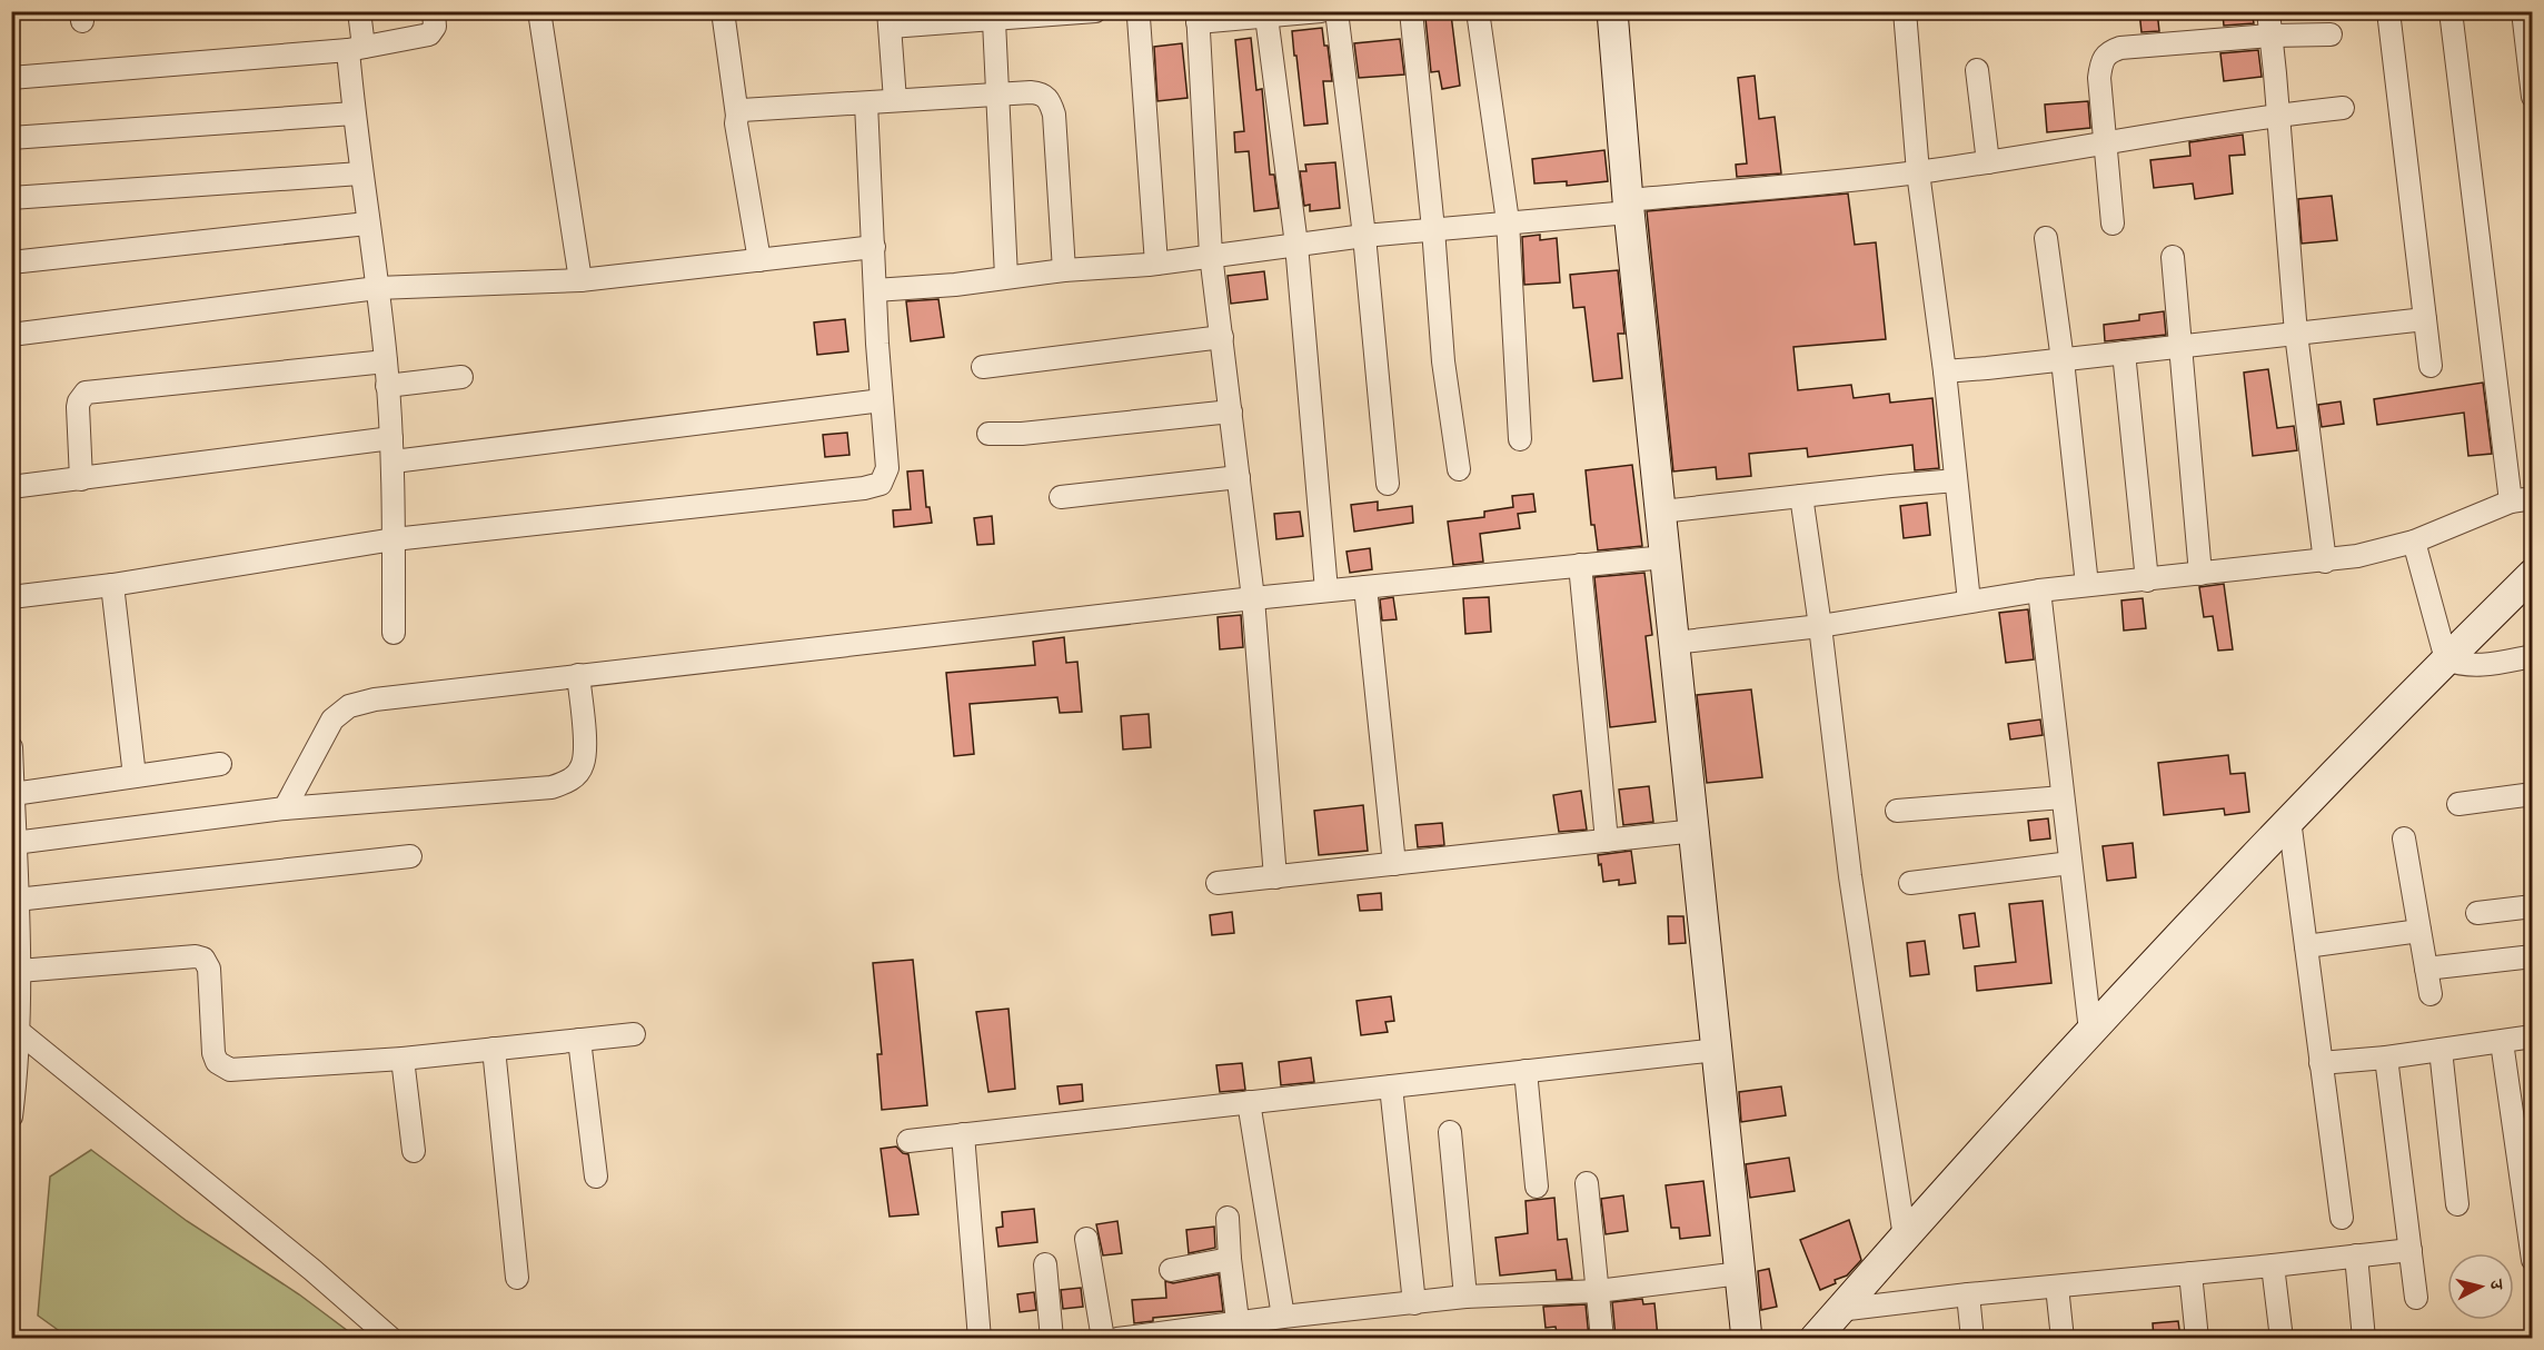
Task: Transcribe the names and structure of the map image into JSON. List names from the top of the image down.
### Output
{
  "north": "right"
}
